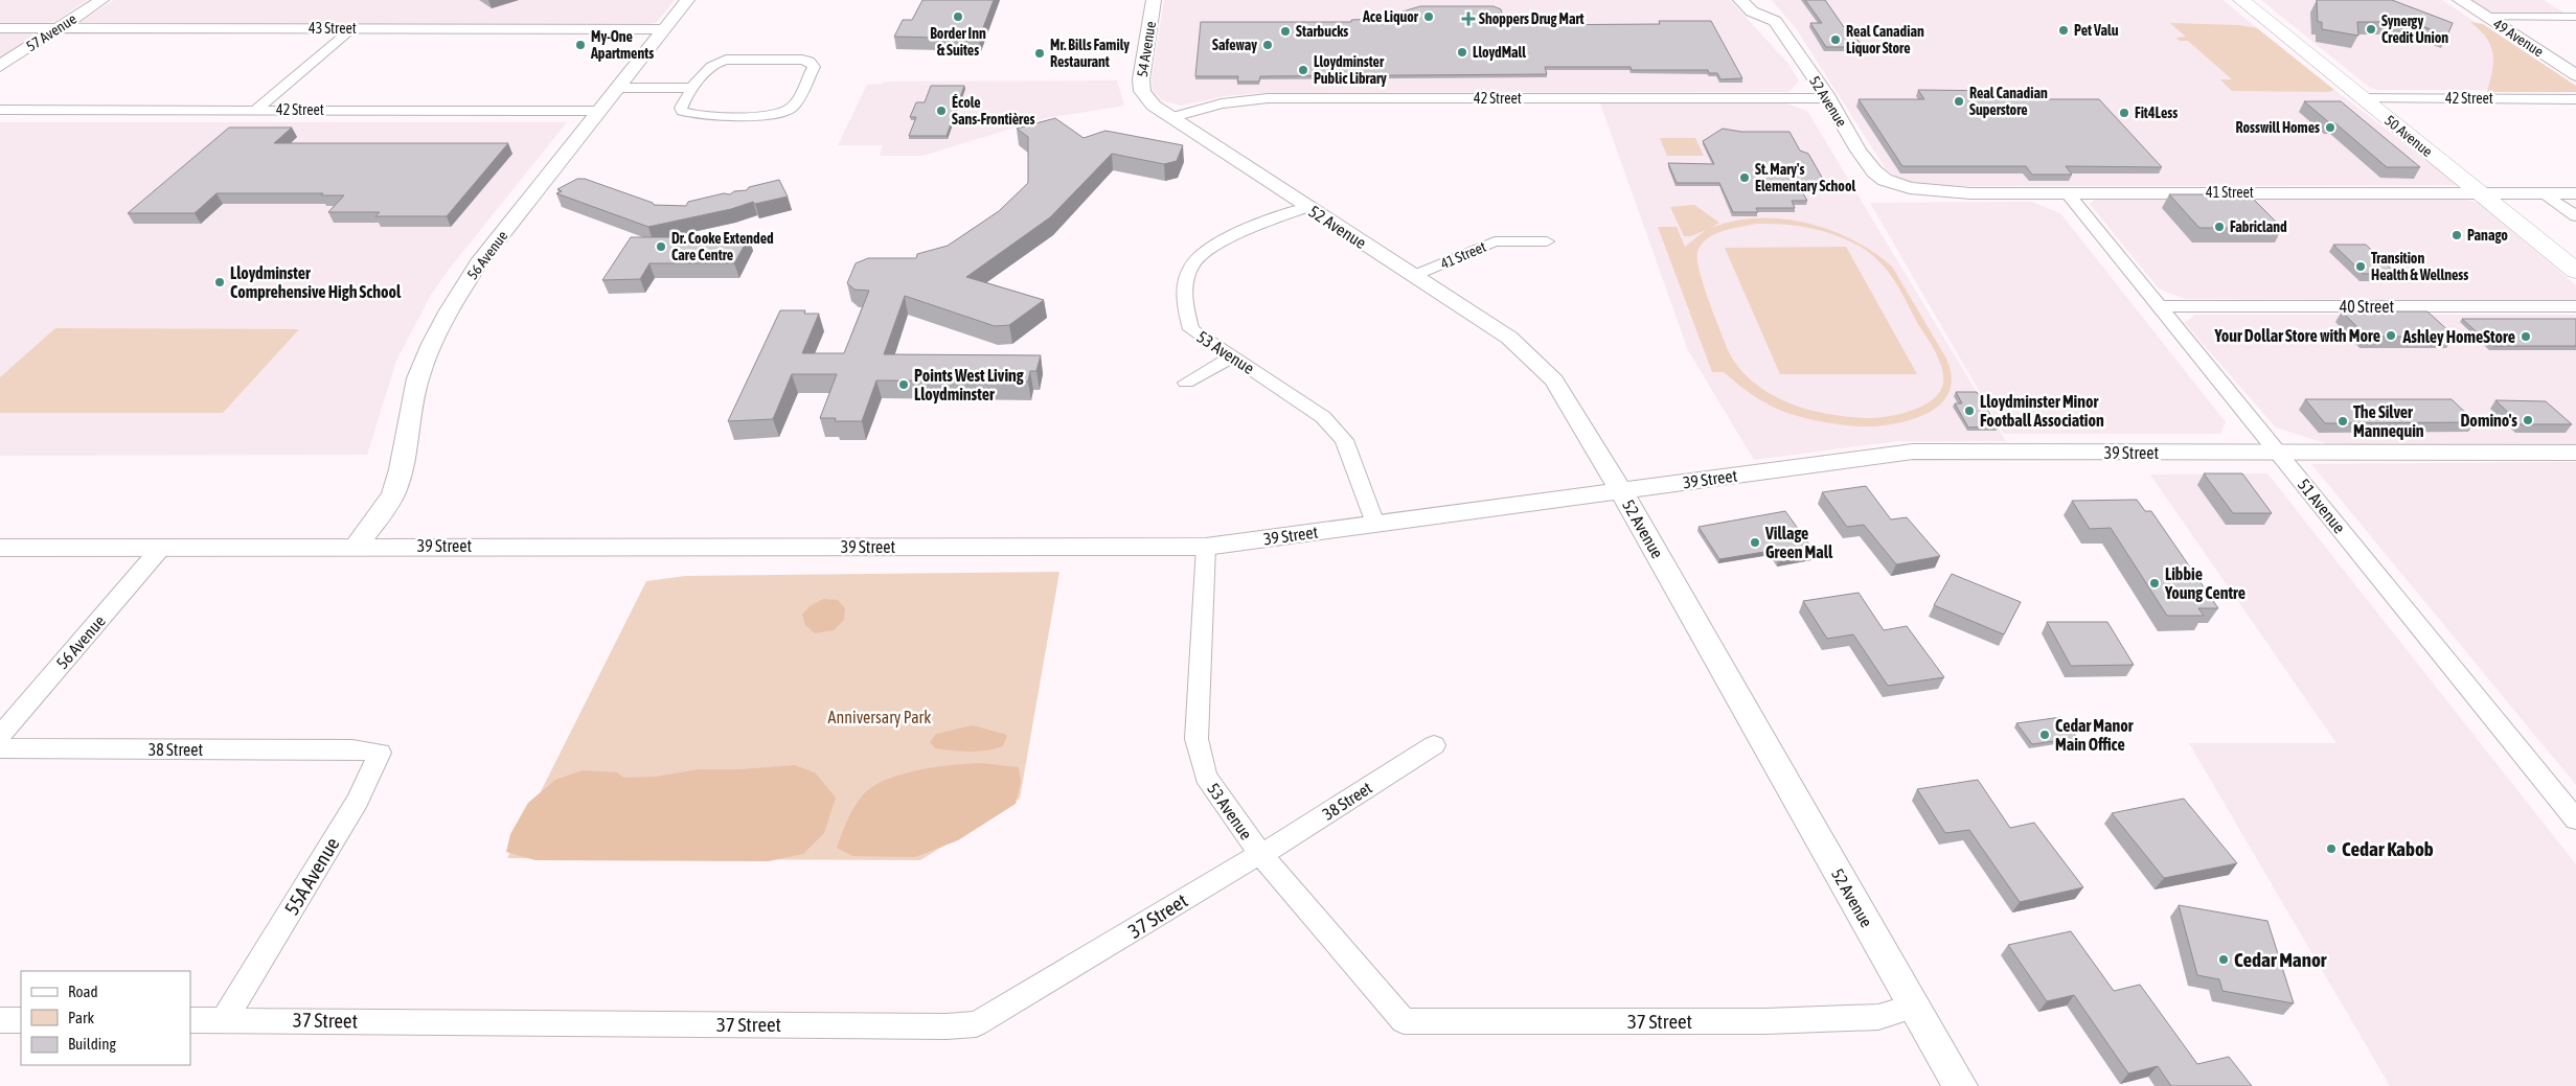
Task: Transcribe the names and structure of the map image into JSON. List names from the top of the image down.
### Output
{
  "streets": {
    "main road": ["50 Avenue"],
    "street": [
      "43 Street",
      "57 Avenue",
      "49 Avenue",
      "54 Avenue",
      "42 Street",
      "52 Avenue",
      "41 Street",
      "56 Avenue",
      "40 Street",
      "53 Avenue",
      "39 Street",
      "51 Avenue",
      "38 Street",
      "55A Avenue",
      "37 Street"
    ]
  },
  "crossings": [
    ["43 Street", "57 Avenue"],
    ["43 Street", "56 Avenue"],
    ["54 Avenue", "42 Street"],
    ["54 Avenue", "52 Avenue"],
    ["42 Street", "52 Avenue"],
    ["42 Street", "50 Avenue"],
    ["42 Street", "56 Avenue"],
    ["52 Avenue", "41 Street"],
    ["52 Avenue", "53 Avenue"],
    ["52 Avenue", "39 Street"],
    ["52 Avenue", "37 Street"],
    ["50 Avenue", "41 Street"],
    ["41 Street", "51 Avenue"],
    ["56 Avenue", "39 Street"],
    ["40 Street", "51 Avenue"],
    ["53 Avenue", "39 Street"],
    ["53 Avenue", "38 Street"],
    ["53 Avenue", "37 Street"],
    ["39 Street", "51 Avenue"],
    ["38 Street", "55A Avenue"],
    ["38 Street", "37 Street"],
    ["55A Avenue", "37 Street"]
  ],
  "parks": ["Anniversary Park"],
  "places": {
    "other": [
      "Border Inn & Suites",
      "Ace Liquor",
      "Synergy Credit Union",
      "Pet Valu",
      "Starbucks",
      "Real Canadian Liquor Store",
      "My-One Apartments",
      "Safeway",
      "LloydMall",
      "Mr. Bills Family Restaurant",
      "Lloydminster Public Library",
      "Real Canadian Superstore",
      "École Sans-Frontières",
      "Fit4Less",
      "Rosswill Homes",
      "St. Mary's Elementary School",
      "Fabricland",
      "Panago",
      "Dr. Cooke Extended Care Centre",
      "Transition Health & Wellness",
      "Lloydminster Comprehensive High School",
      "Your Dollar Store with More",
      "Ashley HomeStore",
      "Points West Living Lloydminster",
      "Lloydminster Minor Football Association",
      "Domino's",
      "The Silver Mannequin",
      "Village Green Mall",
      "Libbie Young Centre",
      "Cedar Manor Main Office",
      "Cedar Kabob",
      "Cedar Manor"
    ],
    "health": ["Shoppers Drug Mart"]
  },
  "legend": ["Road", "Park", "Building"]
}
